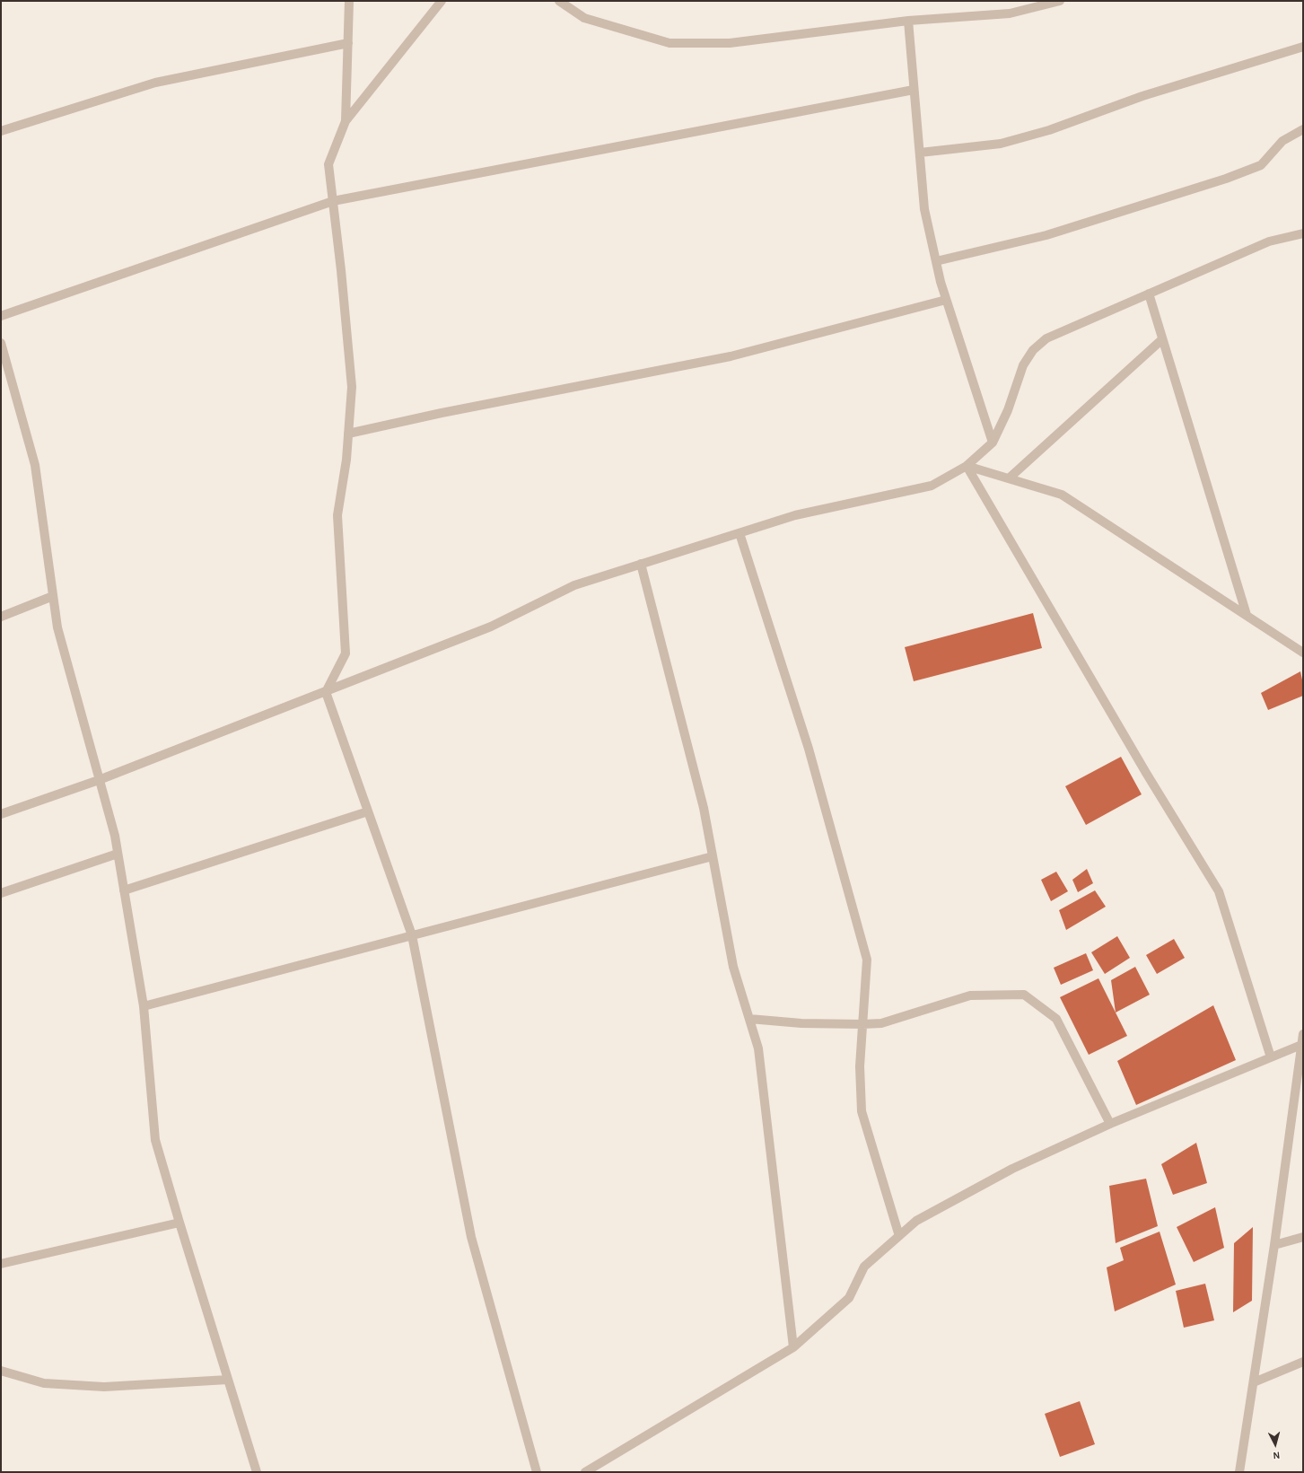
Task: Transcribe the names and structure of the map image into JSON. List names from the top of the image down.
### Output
{
  "north": "bottom"
}
